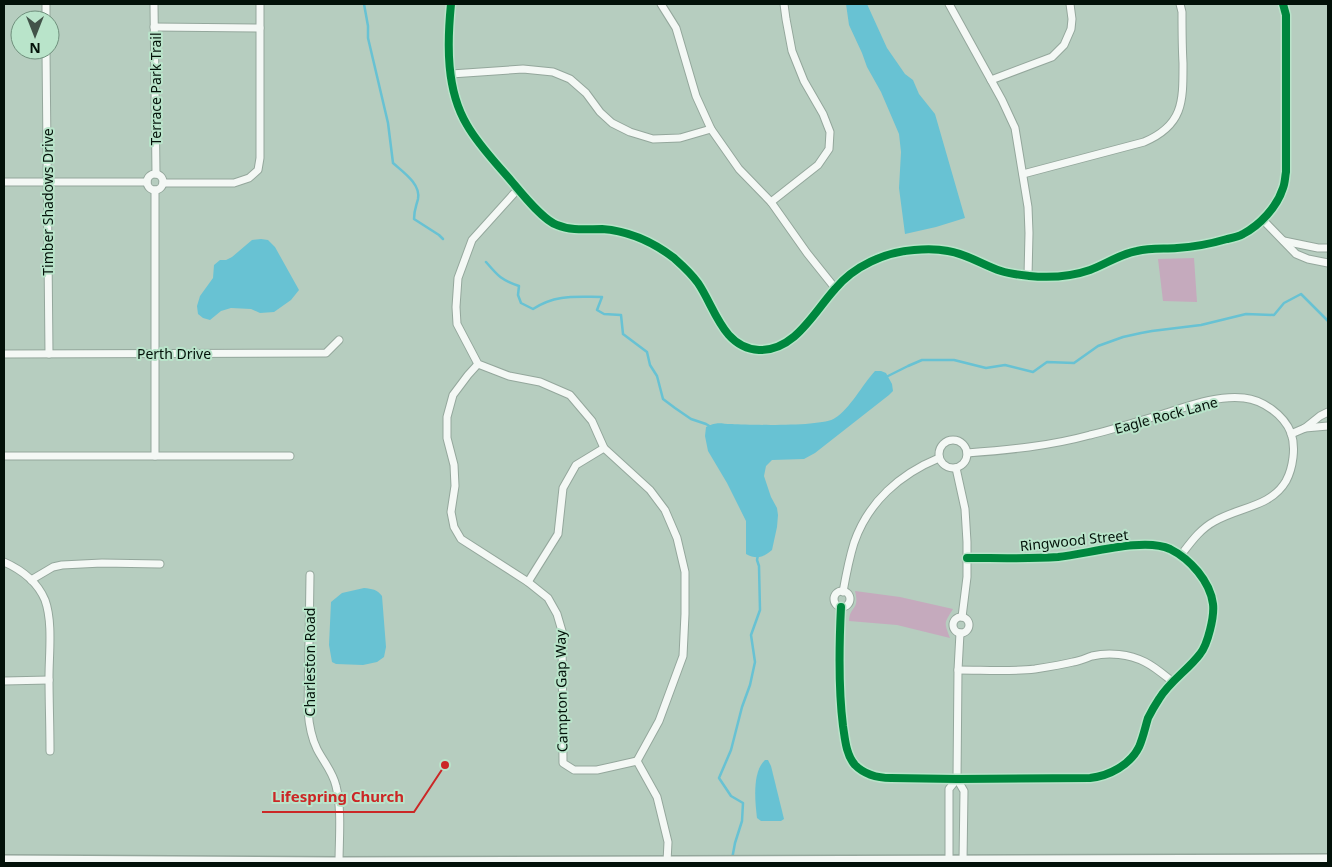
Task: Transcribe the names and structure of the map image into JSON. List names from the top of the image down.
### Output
{
  "streets": {
    "street": [
      "Terrace Park Trail",
      "Timber Shadows Drive",
      "Perth Drive",
      "Eagle Rock Lane",
      "Ringwood Street",
      "Charleston Road",
      "Campton Gap Way"
    ]
  },
  "crossings": [
    ["Timber Shadows Drive", "Perth Drive"]
  ],
  "places": ["Lifespring Church"],
  "north": "bottom"
}
